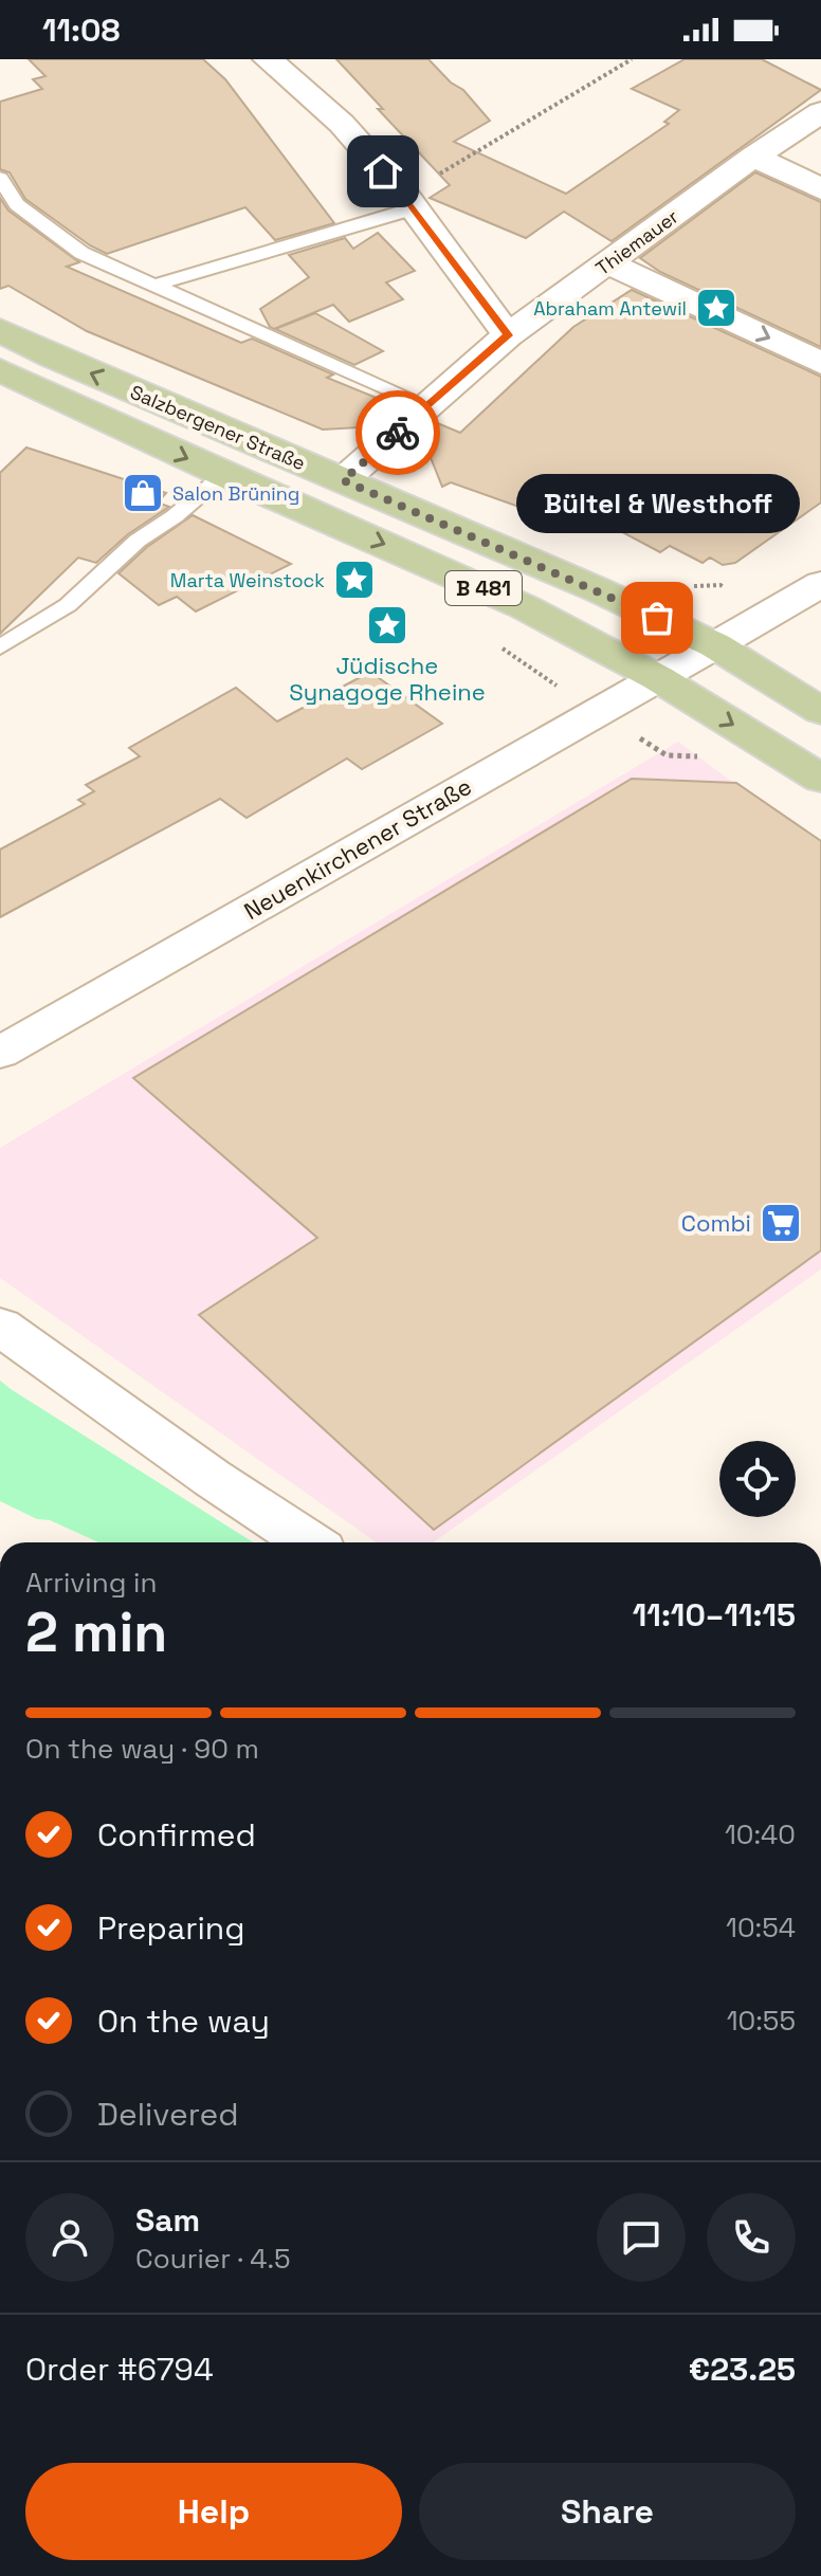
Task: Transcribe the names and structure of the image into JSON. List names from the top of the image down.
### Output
{
  "streets": {
    "main road": ["Salzbergener Straße", "B 481"],
    "street": ["Thiemauer", "Neuenkirchener Straße"]
  },
  "crossings": [
    ["Thiemauer", "Salzbergener Straße"],
    ["Salzbergener Straße", "B 481"],
    ["Salzbergener Straße", "Neuenkirchener Straße"],
    ["B 481", "Neuenkirchener Straße"]
  ],
  "places": {
    "place": ["Abraham Antewil", "Marta Weinstock", "Jüdische Synagoge Rheine"],
    "shop": ["Salon Brüning"],
    "other": ["Bültel & Westhoff"],
    "supermarket": ["Combi"]
  },
  "page": {
    "status": "11:08",
    "bubble": "Bültel & Westhoff",
    "heading": ["2 min", "Arriving in", "11:10–11:15"],
    "panel": [
      "Sam",
      "Courier · 4.5",
      "Order #6794",
      "€23.25"
    ],
    "bar": "On the way · 90 m",
    "list": [
      ["Confirmed", "10:40"],
      ["Preparing", "10:54"],
      ["On the way", "10:55"],
      "Delivered"
    ],
    "buttons": ["Help", "Share"]
  }
}
